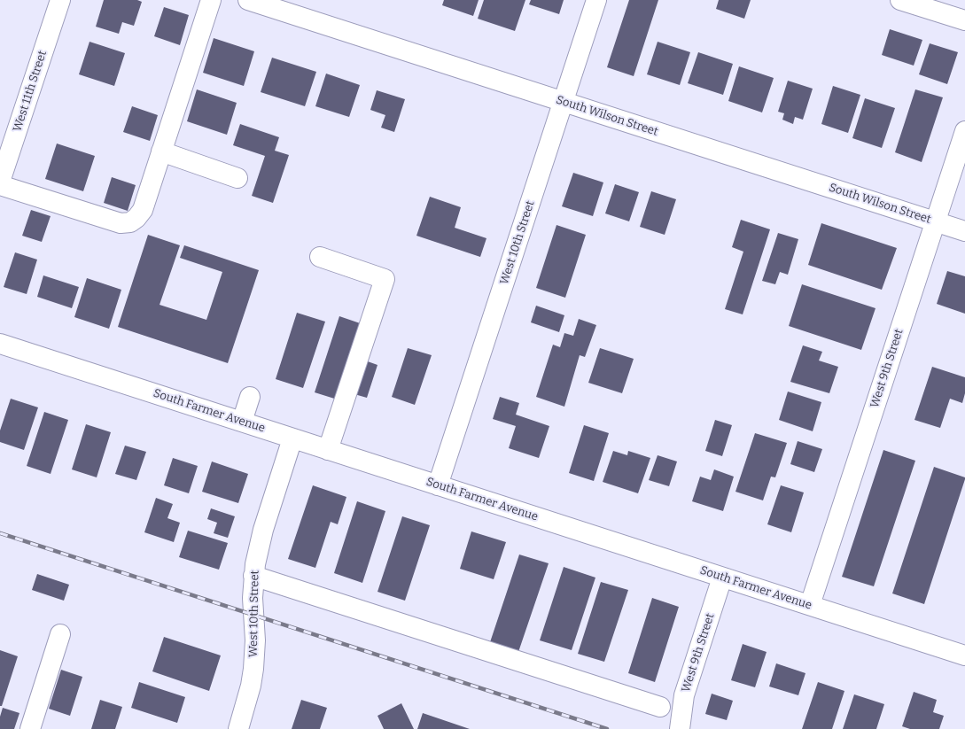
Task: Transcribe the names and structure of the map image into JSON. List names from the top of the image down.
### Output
{
  "streets": {
    "street": [
      "West 11th Street",
      "South Wilson Street",
      "West 10th Street",
      "West 9th Street",
      "South Farmer Avenue"
    ]
  },
  "crossings": [
    ["South Wilson Street", "West 10th Street"],
    ["South Wilson Street", "West 9th Street"],
    ["West 10th Street", "South Farmer Avenue"],
    ["West 9th Street", "South Farmer Avenue"]
  ]
}
